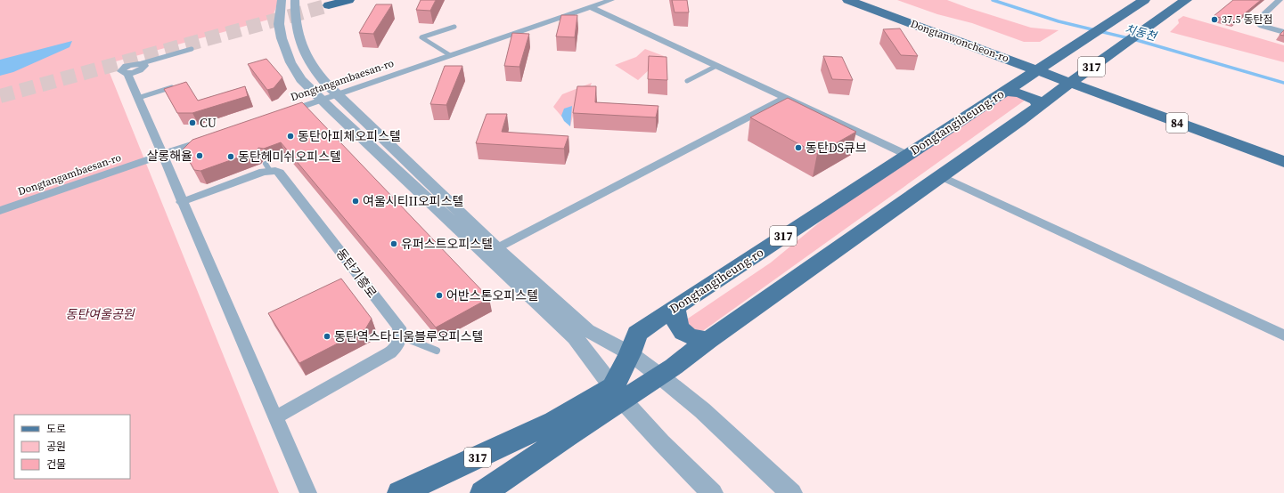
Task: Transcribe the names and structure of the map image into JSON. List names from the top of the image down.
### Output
{
  "streets": {
    "main road": [
      "Dongtanwoncheon-ro",
      "317",
      "Dongtangiheung-ro",
      "84"
    ],
    "street": ["Dongtangambaesan-ro", "동탄기흥로"]
  },
  "crossings": [
    ["Dongtanwoncheon-ro", "317"],
    ["Dongtanwoncheon-ro", "Dongtangiheung-ro"],
    ["Dongtanwoncheon-ro", "84"],
    ["317", "Dongtangiheung-ro"],
    ["317", "84"]
  ],
  "water": ["치동천"],
  "parks": ["동탄여울공원"],
  "places": [
    "37.5 동탄점",
    "CU",
    "동탄아피체오피스텔",
    "동탄DS큐브",
    "살롱해율",
    "동탄헤미쉬오피스텔",
    "여울시티II오피스텔",
    "유퍼스트오피스텔",
    "어반스톤오피스텔",
    "동탄역스타디움블루오피스텔"
  ],
  "legend": ["도로", "공원", "건물"]
}
